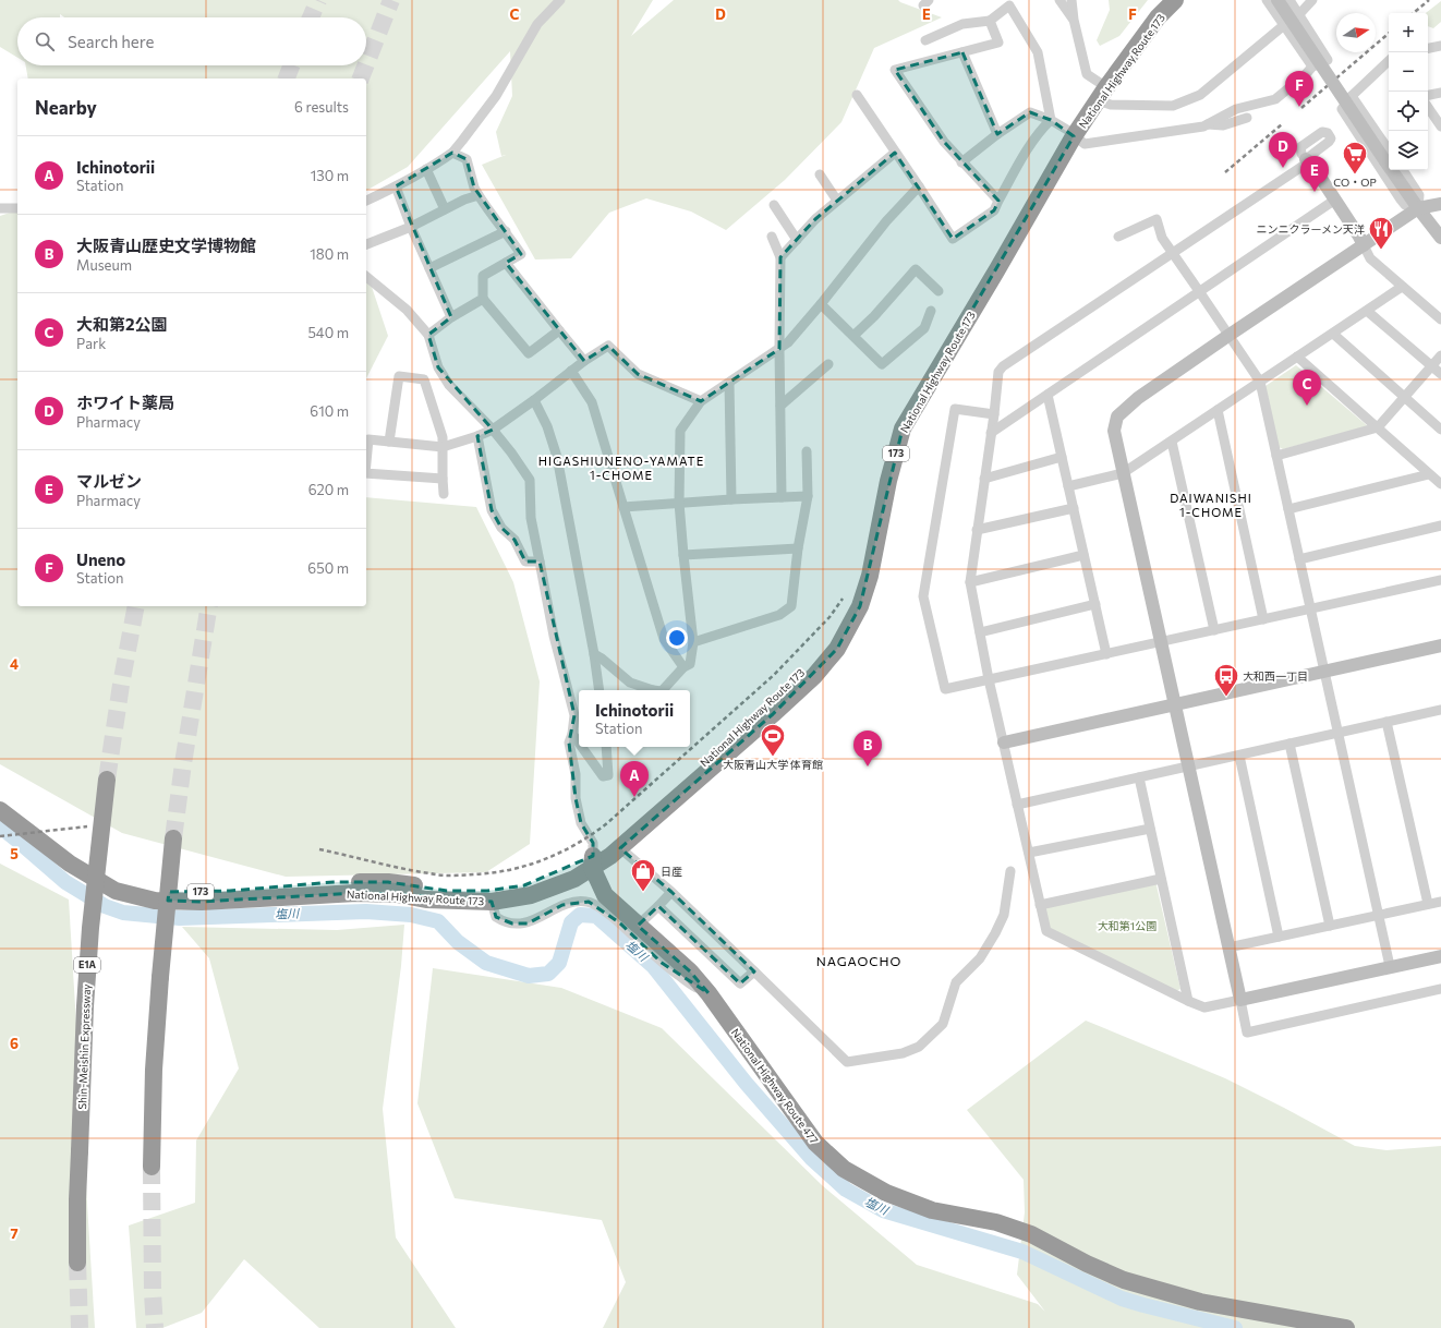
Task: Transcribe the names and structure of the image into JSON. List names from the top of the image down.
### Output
{
  "streets": {
    "highway": [
      "National Highway Route 173",
      "173",
      "E1A",
      "Shin-Meishin Expressway",
      "National Highway Route 477"
    ]
  },
  "crossings": [
    ["National Highway Route 173", "National Highway Route 477"]
  ],
  "districts": ["HIGASHIUNENO-YAMATE 1-CHOME", "DAIWANISHI 1-CHOME", "NAGAOCHO"],
  "water": ["塩川"],
  "parks": ["大和第1公園"],
  "places": {
    "supermarket": ["CO・OP"],
    "restaurant": ["ニンニクラーメン天洋"],
    "bus stop": ["大和西一丁目"],
    "sports": ["大阪青山大学 体育館"],
    "shop": ["日産"]
  },
  "north": "right",
  "page": {
    "map_buttons": ["+", "−"],
    "search": "Search here",
    "pins": [
      "F",
      "D",
      "E",
      "C",
      "B",
      "A"
    ],
    "heading": ["Nearby", "6 results"],
    "list": [
      {
        "mark": "A",
        "name": "Ichinotorii",
        "note": "Station",
        "value": "130 m"
      },
      {
        "mark": "B",
        "name": "大阪青山歴史文学博物館",
        "note": "Museum",
        "value": "180 m"
      },
      {
        "mark": "C",
        "name": "大和第2公園",
        "note": "Park",
        "value": "540 m"
      },
      {
        "mark": "D",
        "name": "ホワイト薬局",
        "note": "Pharmacy",
        "value": "610 m"
      },
      {
        "mark": "E",
        "name": "マルゼン",
        "note": "Pharmacy",
        "value": "620 m"
      },
      {
        "mark": "F",
        "name": "Uneno",
        "note": "Station",
        "value": "650 m"
      }
    ],
    "popup": ["Ichinotorii", "Station"]
  },
  "grid": {
    "columns": [
      "C",
      "D",
      "E",
      "F"
    ],
    "rows": [
      "4",
      "5",
      "6",
      "7"
    ]
  }
}
